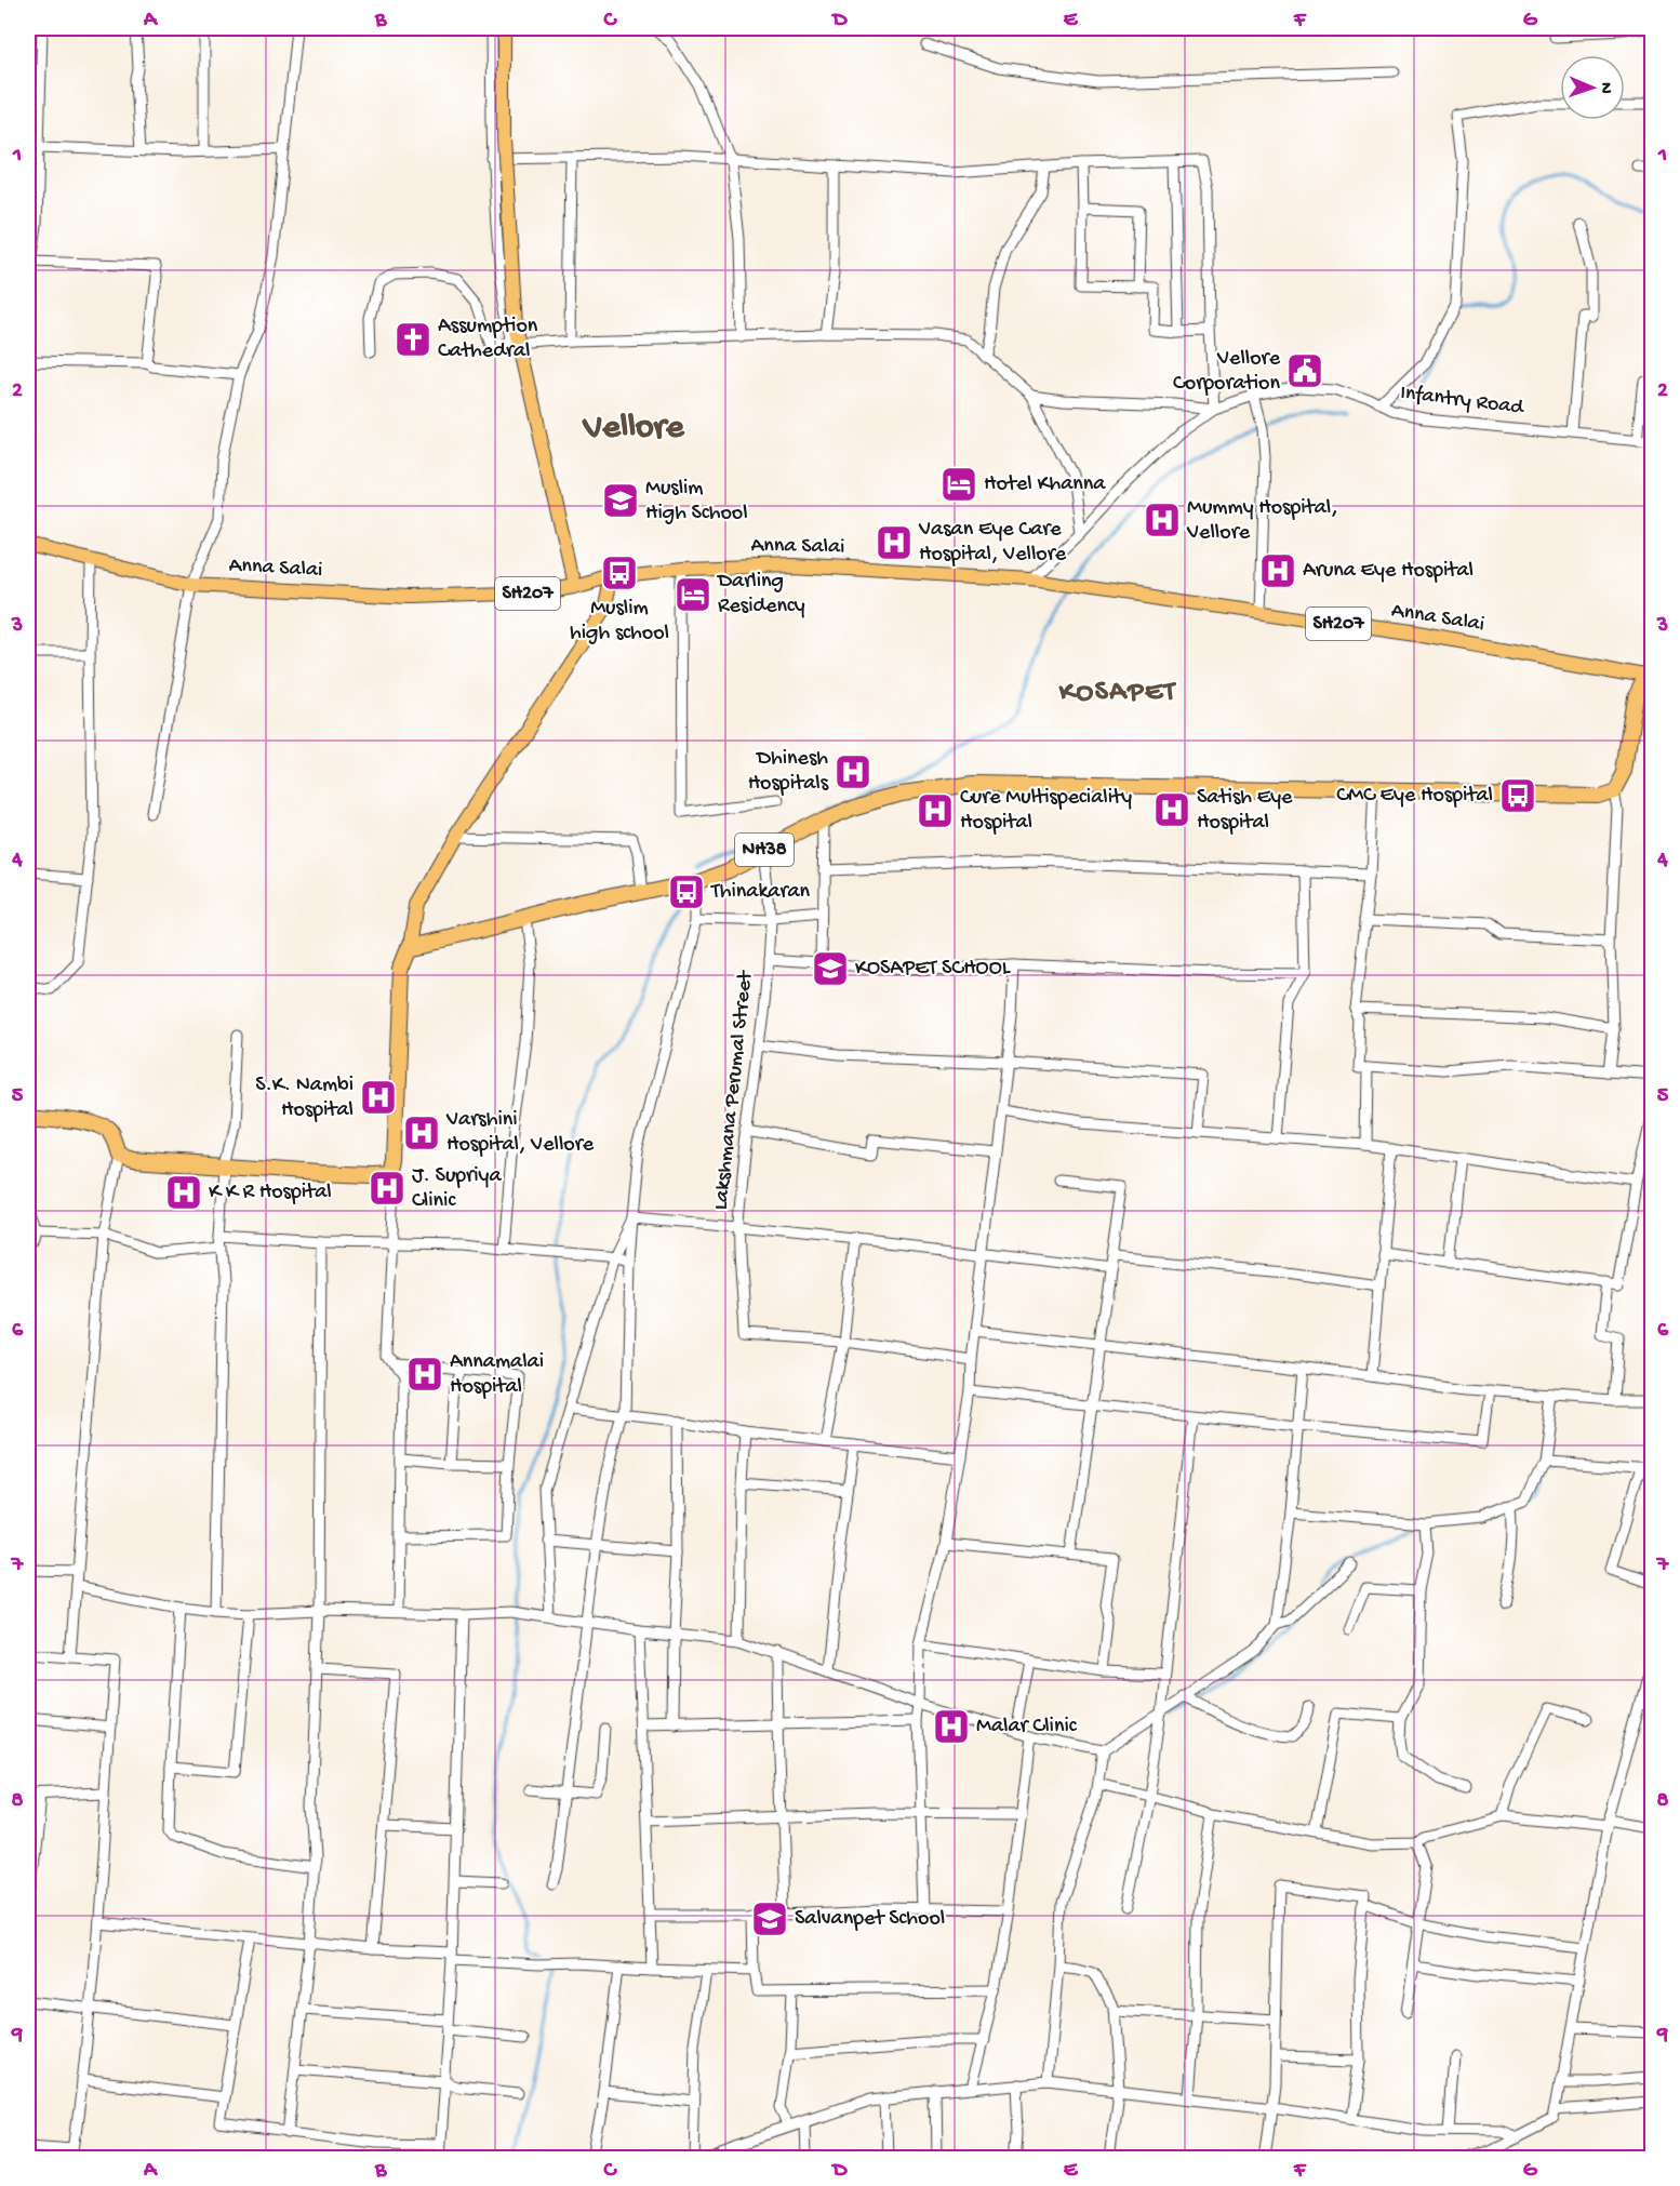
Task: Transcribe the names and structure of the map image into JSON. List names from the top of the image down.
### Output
{
  "streets": {
    "highway": ["NH38"],
    "main road": ["Anna Salai", "SH207"],
    "street": ["Infantry Road", "Lakshmana Perumal Street"]
  },
  "crossings": [
    ["Infantry Road", "Anna Salai"],
    ["NH38", "Lakshmana Perumal Street"]
  ],
  "districts": ["Vellore", "KOSAPET"],
  "places": {
    "church": ["Assumption Cathedral"],
    "public building": ["Vellore Corporation"],
    "hotel": ["Hotel Khanna", "Darling Residency"],
    "school or university": ["Muslim High School", "KOSAPET SCHOOL", "Salvanpet School"],
    "hospital": [
      "Mummy Hospital, Vellore",
      "Vasan Eye Care Hospital, Vellore",
      "Aruna Eye Hospital",
      "Dhinesh Hospitals",
      "Satish Eye Hospital",
      "Cure Multispeciality Hospital",
      "S.K. Nambi Hospital",
      "Varshini Hospital, Vellore",
      "J. Supriya Clinic",
      "K K R Hospital",
      "Annamalai Hospital",
      "Malar Clinic"
    ],
    "bus stop": ["Muslim high school", "CMC Eye Hospital", "Thinakaran"]
  },
  "north": "right",
  "grid": {
    "columns": [
      "A",
      "B",
      "C",
      "D",
      "E",
      "F",
      "G"
    ],
    "rows": [
      "1",
      "2",
      "3",
      "4",
      "5",
      "6",
      "7",
      "8",
      "9"
    ]
  }
}
